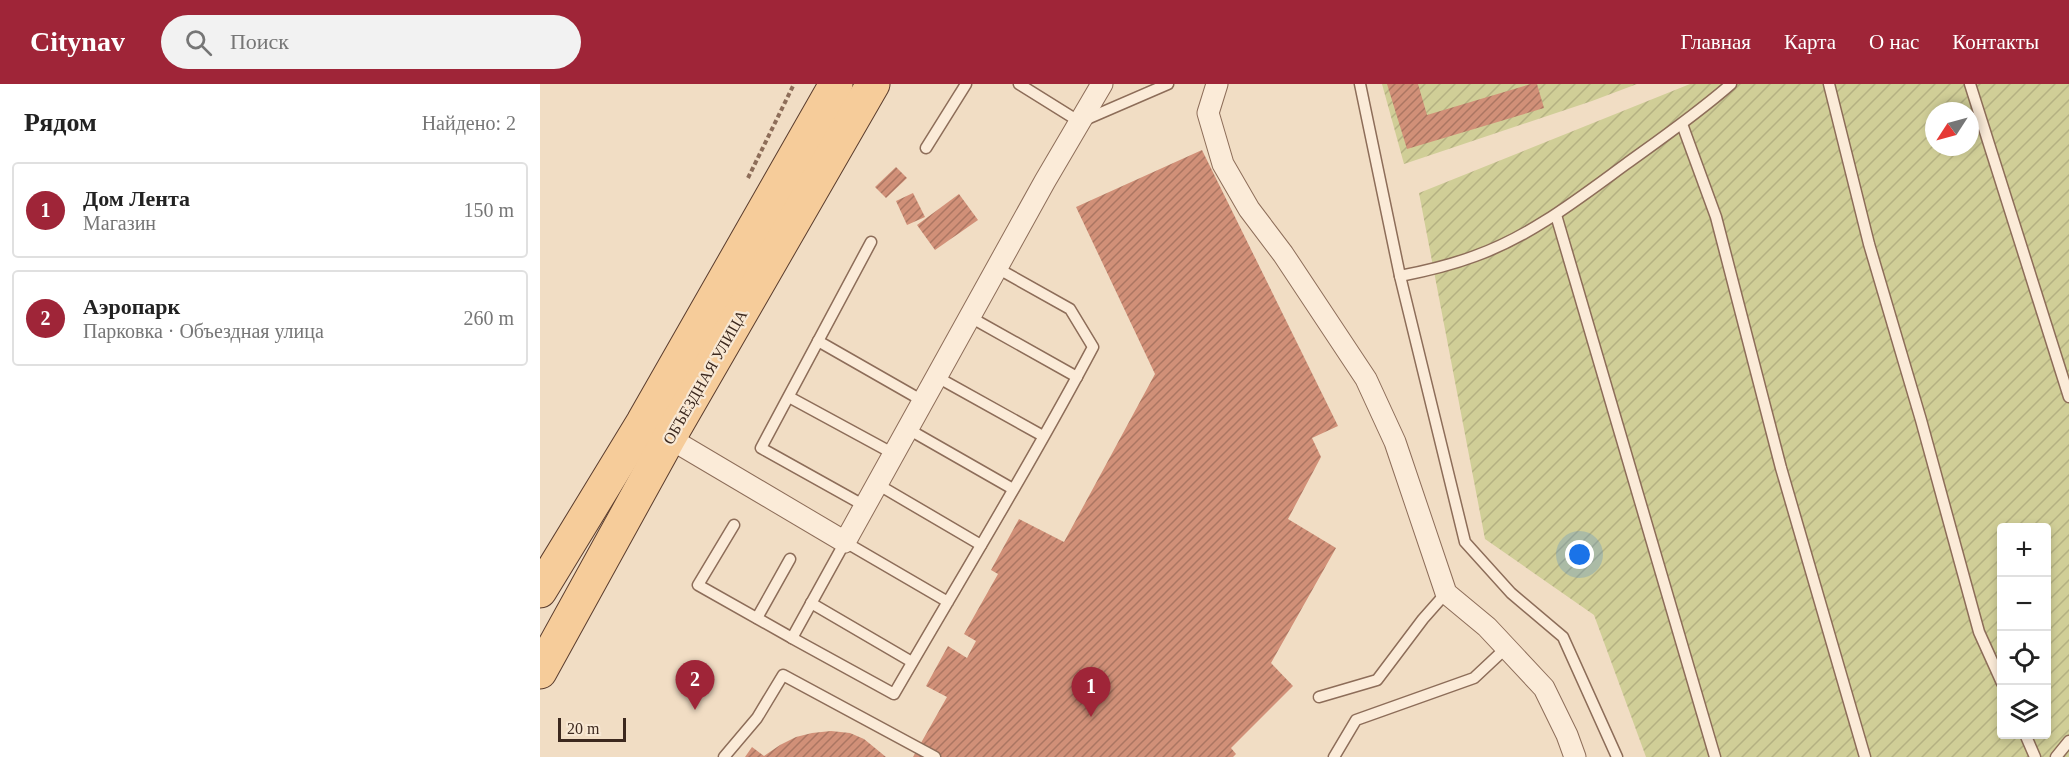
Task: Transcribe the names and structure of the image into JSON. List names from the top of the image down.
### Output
{
  "streets": {
    "main road": ["ОБЪЕЗДНАЯ УЛИЦА"]
  },
  "scale_bar": "20 m",
  "north": "bottom left",
  "page": {
    "header": "Citynav",
    "search": "Поиск",
    "nav": [
      "Главная",
      "Карта",
      "О нас",
      "Контакты"
    ],
    "heading": ["Рядом", "Найдено: 2"],
    "list": [
      {
        "mark": "1",
        "name": "Дом Лента",
        "note": "Магазин",
        "value": "150 m"
      },
      {
        "mark": "2",
        "name": "Аэропарк",
        "note": "Парковка · Объездная улица",
        "value": "260 m"
      }
    ],
    "map_buttons": ["+", "−"],
    "pins": ["2", "1"],
    "scale": "20 m"
  }
}
